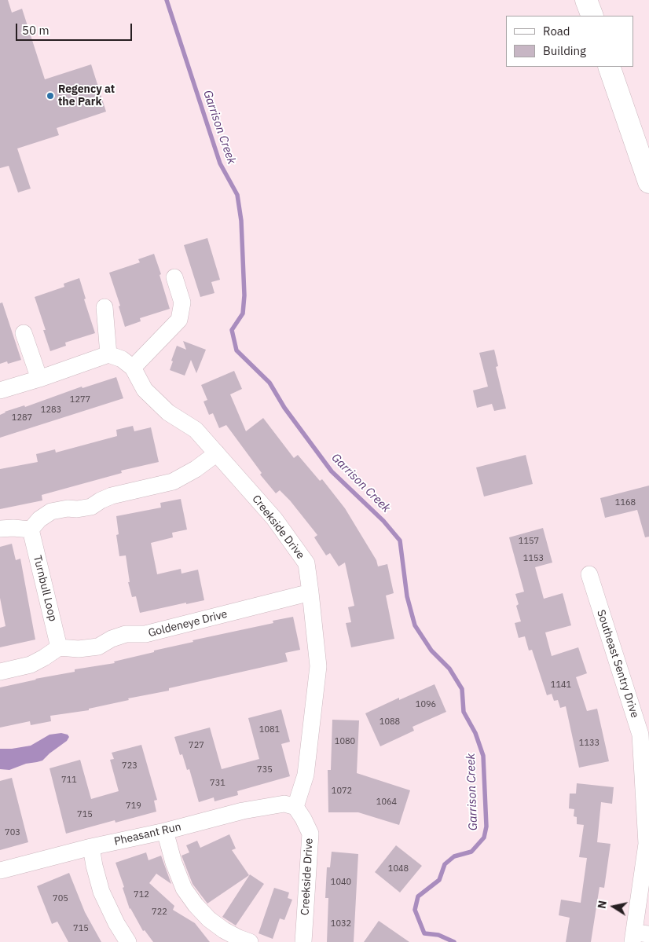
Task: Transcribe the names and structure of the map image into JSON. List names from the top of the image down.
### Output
{
  "streets": {
    "street": [
      "Creekside Drive",
      "Turnbull Loop",
      "Goldeneye Drive",
      "Southeast Sentry Drive",
      "Pheasant Run"
    ]
  },
  "crossings": [
    ["Creekside Drive", "Goldeneye Drive"],
    ["Creekside Drive", "Pheasant Run"],
    ["Turnbull Loop", "Goldeneye Drive"]
  ],
  "water": ["Garrison Creek"],
  "places": ["Regency at the Park"],
  "house_numbers": [
    "1277",
    "1283",
    "1287",
    "1168",
    "1157",
    "1153",
    "1141",
    "1096",
    "1088",
    "1081",
    "1080",
    "1133",
    "727",
    "723",
    "735",
    "711",
    "731",
    "1072",
    "1064",
    "719",
    "715",
    "703",
    "1048",
    "1040",
    "712",
    "705",
    "722",
    "1032",
    "715"
  ],
  "legend": ["Road", "Building"],
  "scale_bar": "50 m",
  "north": "left"
}
